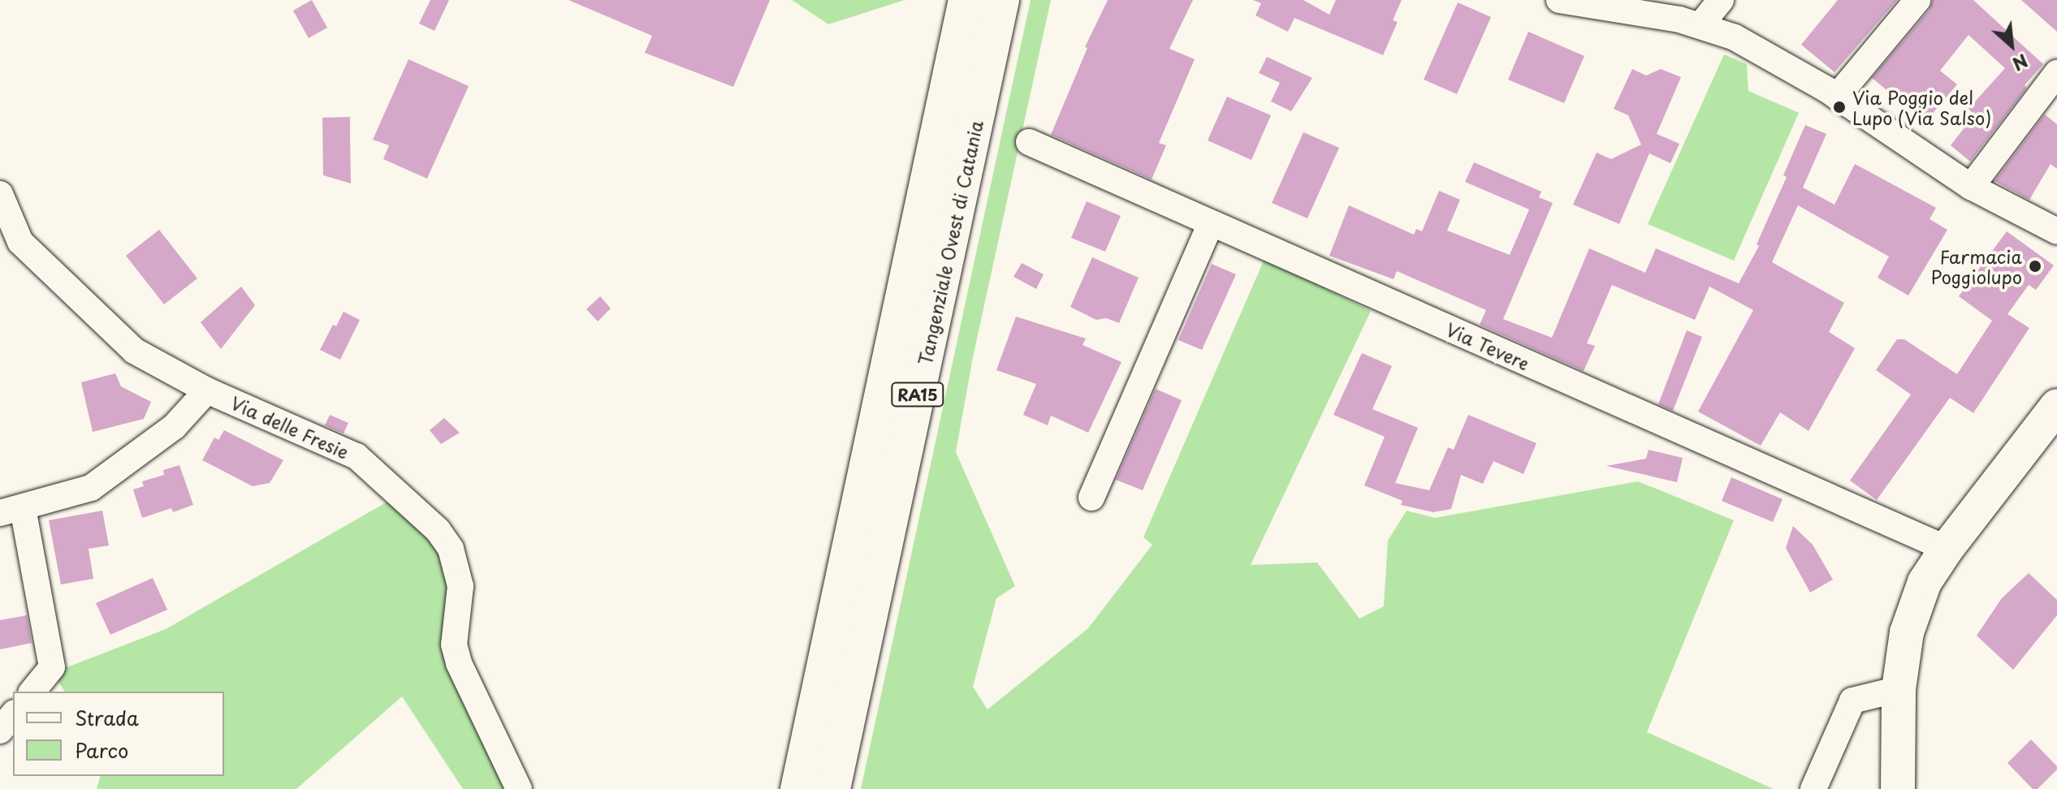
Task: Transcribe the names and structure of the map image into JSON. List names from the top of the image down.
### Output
{
  "streets": {
    "highway": ["Tangenziale Ovest di Catania", "RA15"],
    "street": ["Via Tevere", "Via delle Fresie"]
  },
  "places": ["Via Poggio del Lupo (Via Salso)", "Farmacia Poggiolupo"],
  "legend": ["Strada", "Parco"],
  "north": "bottom right"
}
